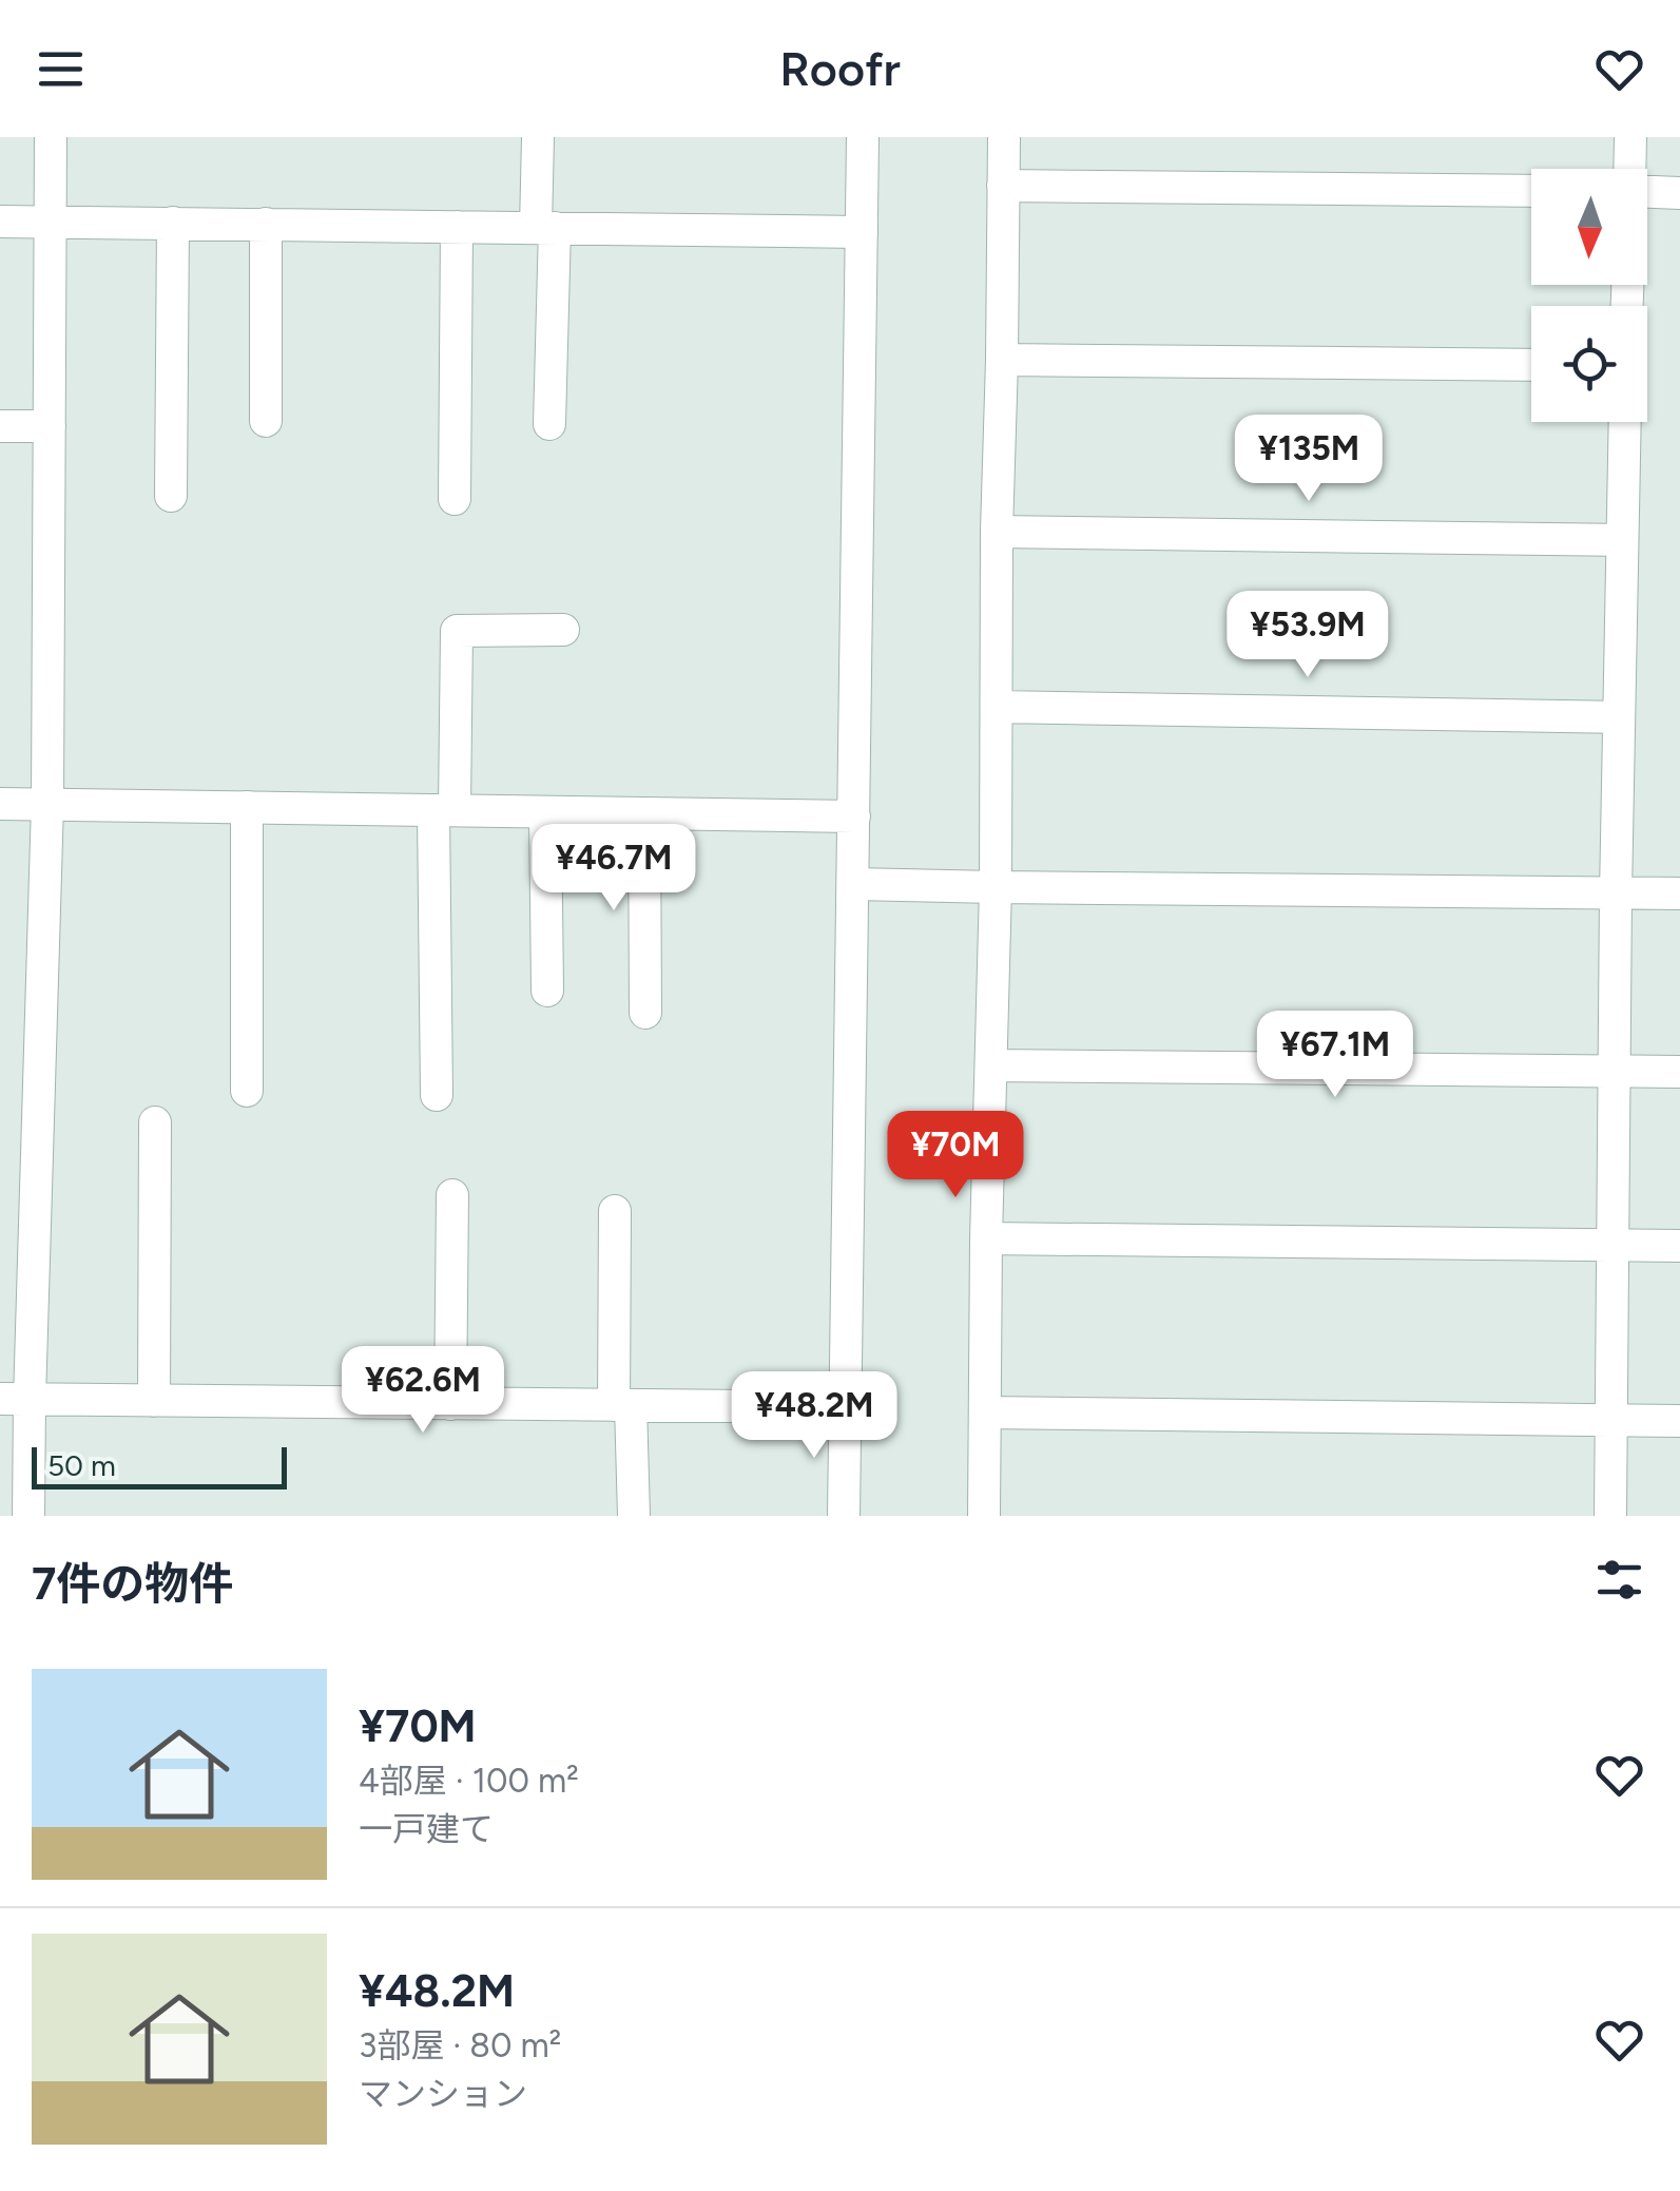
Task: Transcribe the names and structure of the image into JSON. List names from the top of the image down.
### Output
{
  "scale_bar": "50 m",
  "north": "bottom",
  "page": {
    "header": "Roofr",
    "price": [
      "¥135M",
      "¥53.9M",
      "¥46.7M",
      "¥67.1M",
      "¥70M",
      "¥62.6M",
      "¥48.2M"
    ],
    "scale": "50 m",
    "heading": "7件の物件",
    "list": [
      {
        "name": "¥70M",
        "note": "4部屋 · 100 m² · 一戸建て"
      },
      {
        "name": "¥48.2M",
        "note": "3部屋 · 80 m² · マンション"
      }
    ]
  }
}
